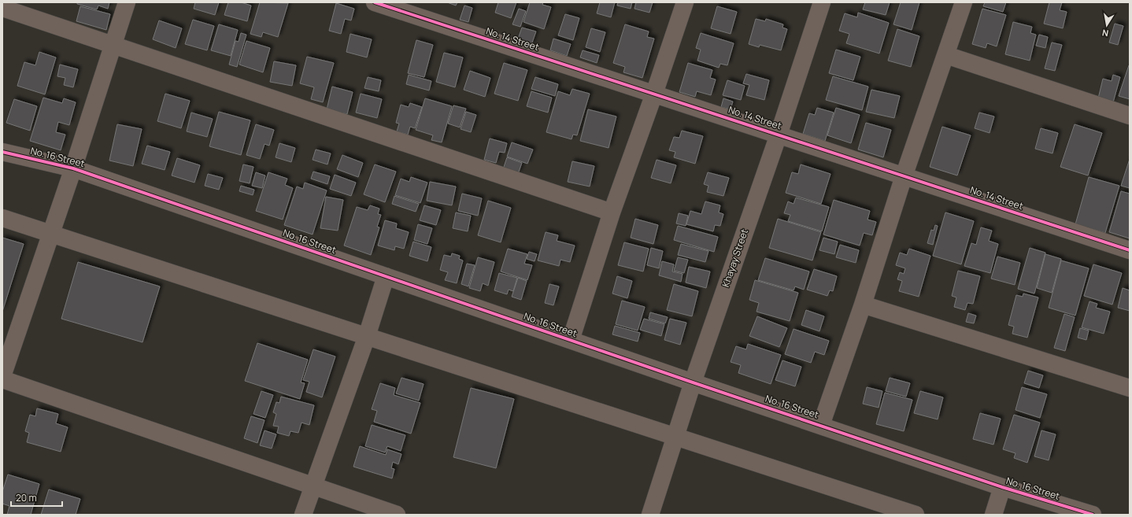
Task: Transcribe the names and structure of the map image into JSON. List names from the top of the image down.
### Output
{
  "streets": {
    "street": ["No. 14 Street", "No. 16 Street", "Khayay Street"]
  },
  "crossings": [
    ["No. 14 Street", "Khayay Street"],
    ["No. 16 Street", "Khayay Street"]
  ],
  "scale_bar": "20 m",
  "north": "bottom"
}
